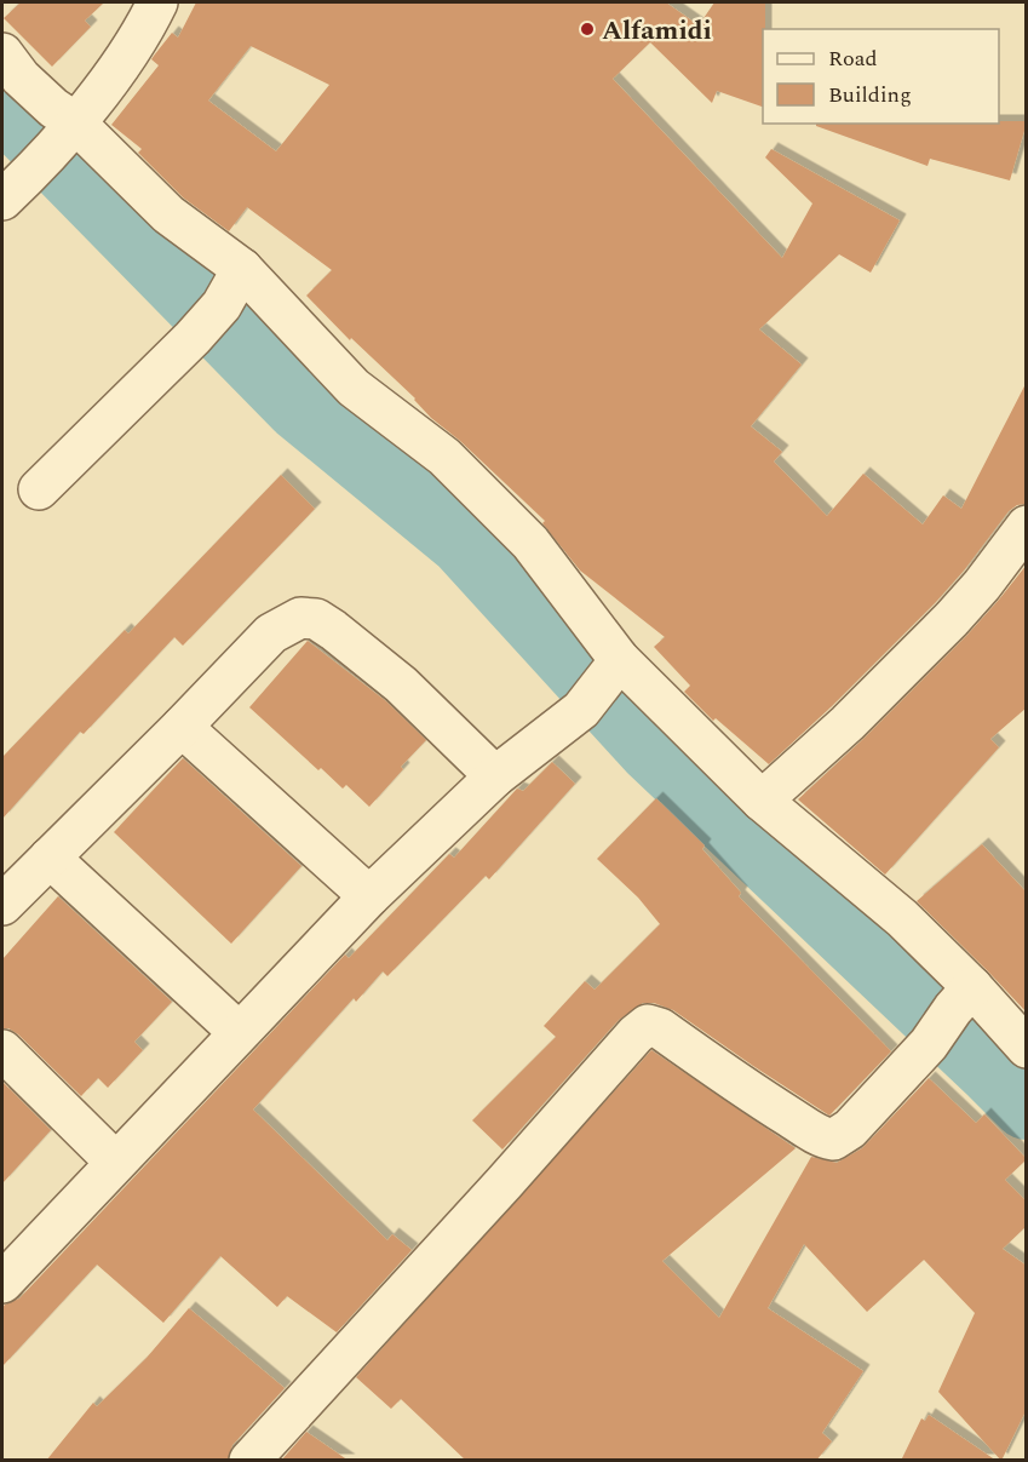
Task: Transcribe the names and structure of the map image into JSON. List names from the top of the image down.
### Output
{
  "places": ["Alfamidi"],
  "legend": ["Road", "Building"]
}
